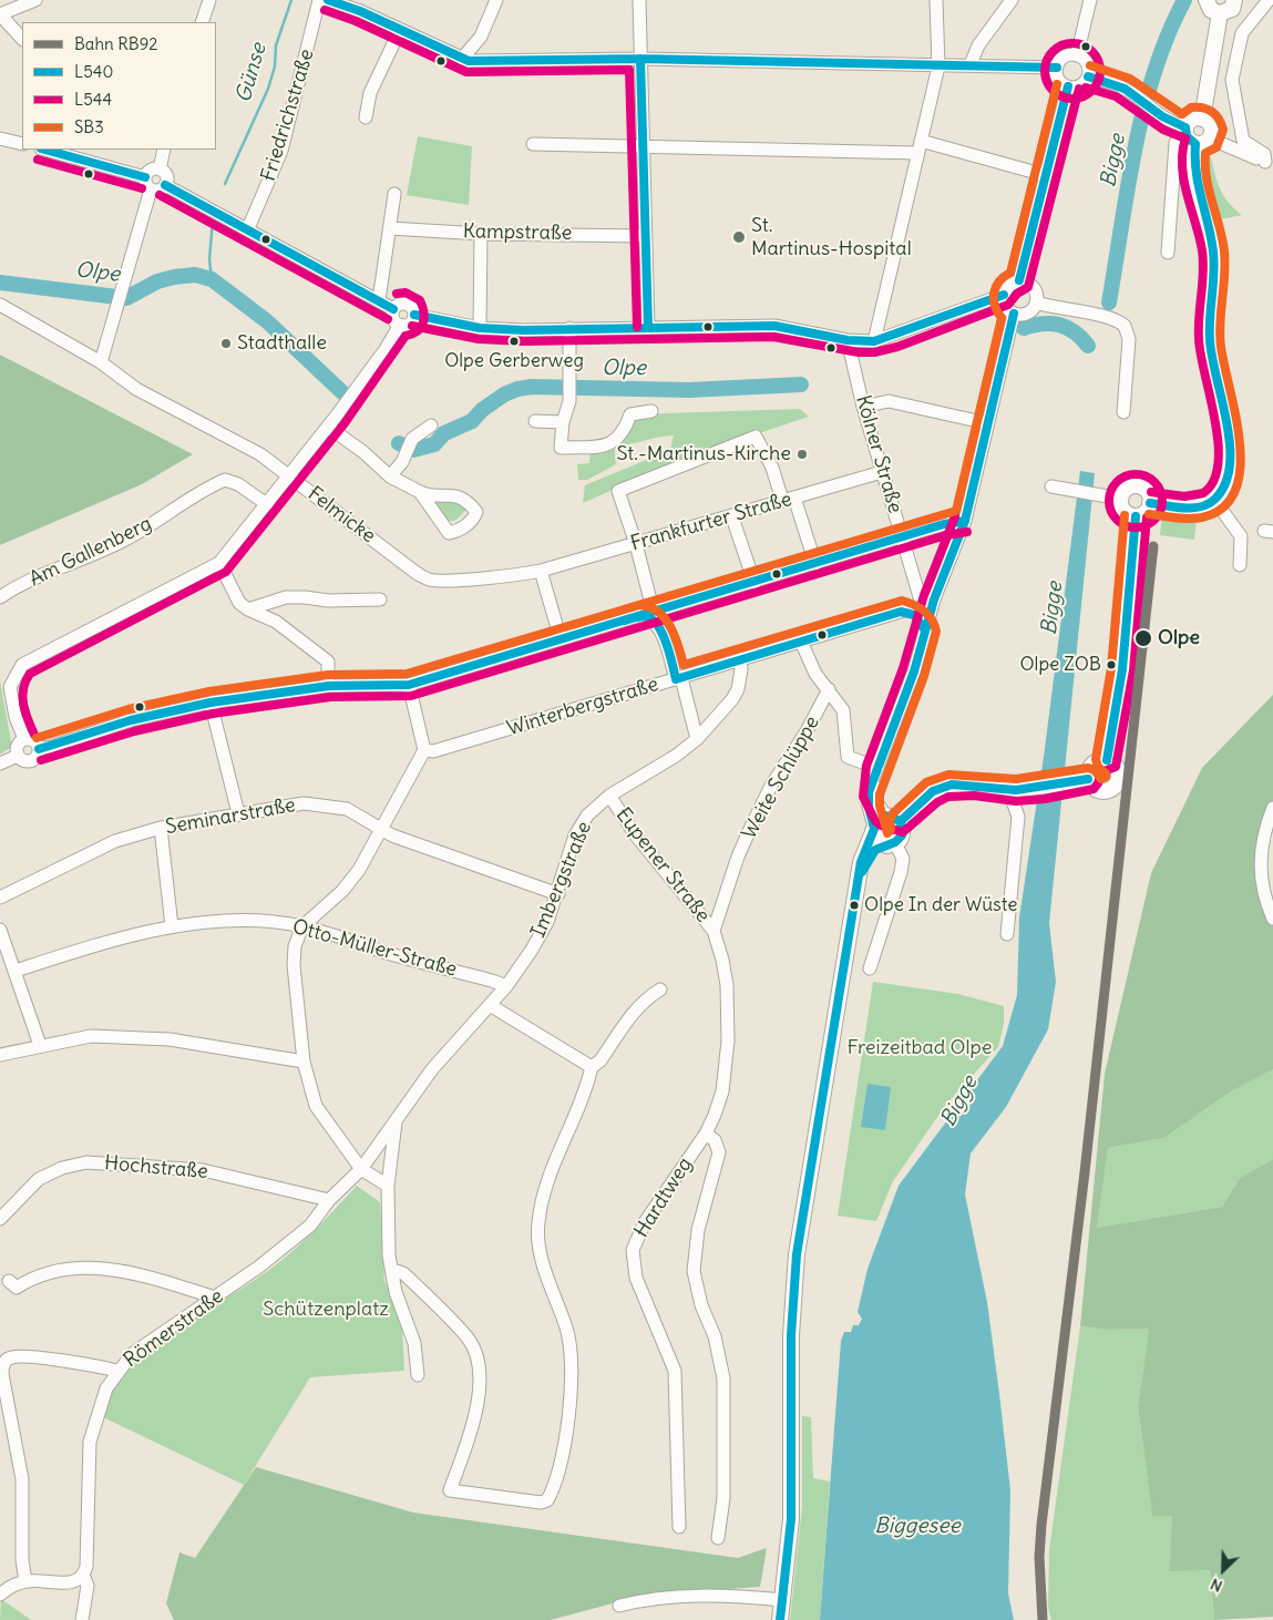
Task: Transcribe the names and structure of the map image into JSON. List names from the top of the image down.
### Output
{
  "streets": {
    "street": [
      "Friedrichstraße",
      "Kampstraße",
      "Kölner Straße",
      "Felmicke",
      "Frankfurter Straße",
      "Am Gallenberg",
      "Winterbergstraße",
      "Weite Schlüppe",
      "Seminarstraße",
      "Eupener Straße",
      "Imbergstraße",
      "Otto-Müller-Straße",
      "Hochstraße",
      "Hardtweg",
      "Römerstraße"
    ]
  },
  "crossings": [
    ["Kölner Straße", "Frankfurter Straße"],
    ["Kölner Straße", "Winterbergstraße"],
    ["Felmicke", "Frankfurter Straße"],
    ["Winterbergstraße", "Imbergstraße"],
    ["Weite Schlüppe", "Eupener Straße"],
    ["Weite Schlüppe", "Hardtweg"],
    ["Seminarstraße", "Imbergstraße"],
    ["Eupener Straße", "Imbergstraße"],
    ["Eupener Straße", "Hardtweg"],
    ["Imbergstraße", "Otto-Müller-Straße"],
    ["Imbergstraße", "Römerstraße"],
    ["Hochstraße", "Römerstraße"]
  ],
  "water": [
    "Günse",
    "Bigge",
    "Olpe",
    "Biggesee"
  ],
  "parks": ["Freizeitbad Olpe", "Schützenplatz"],
  "places": [
    "St. Martinus-Hospital",
    "Olpe Gerberweg",
    "Stadthalle",
    "St.-Martinus-Kirche",
    "Olpe",
    "Olpe ZOB",
    "Olpe In der Wüste"
  ],
  "lines": [
    "transit line L540",
    "transit line L544",
    "transit line SB3",
    "rail line RB92"
  ],
  "legend": [
    "Bahn RB92",
    "L540",
    "L544",
    "SB3"
  ],
  "north": "bottom left"
}
